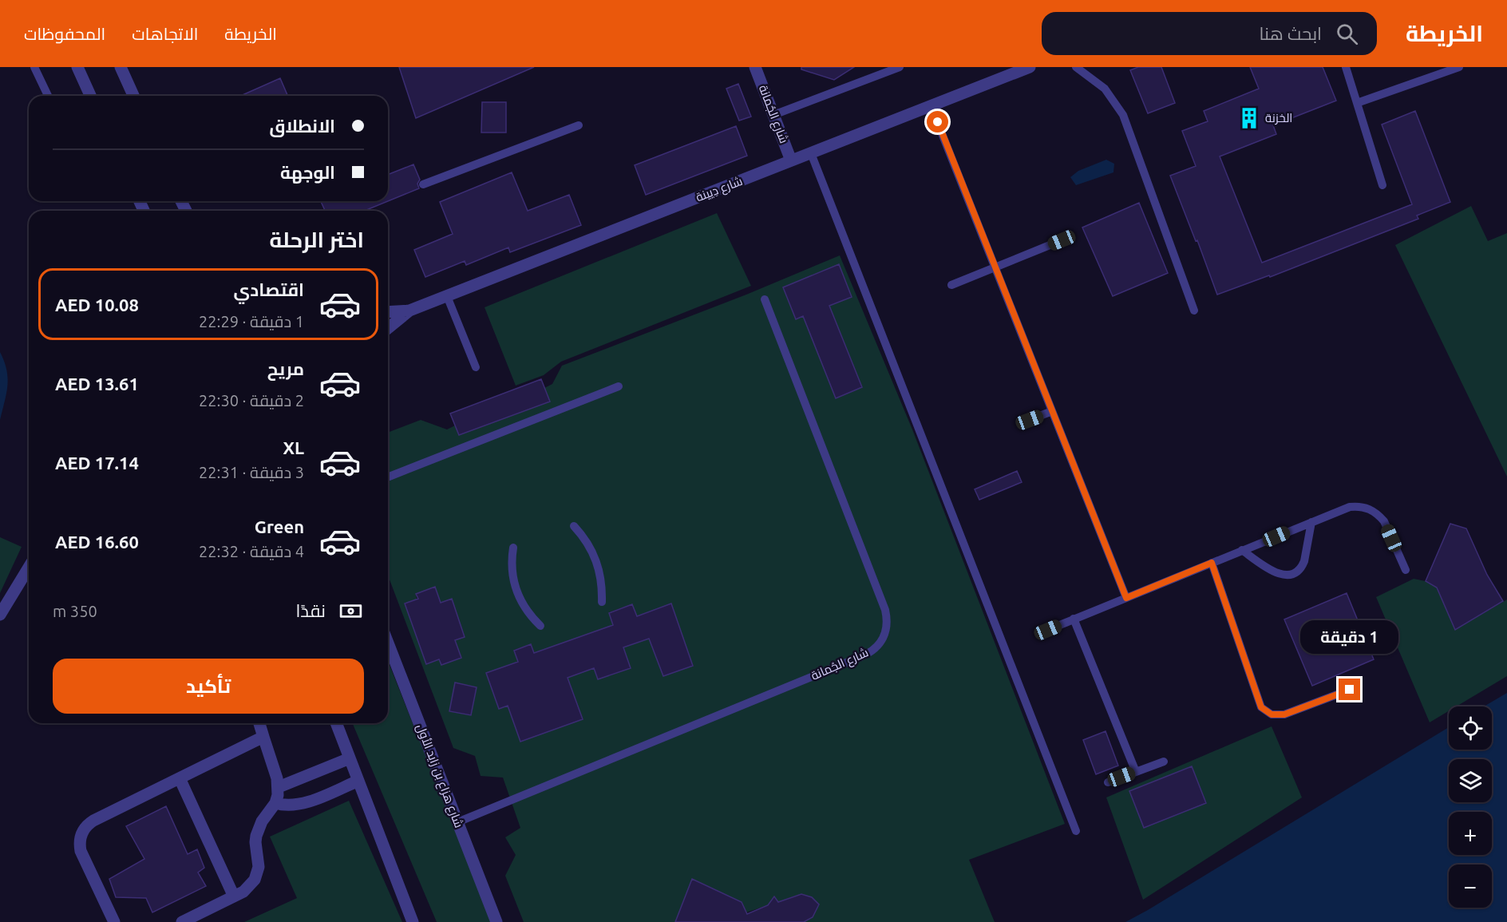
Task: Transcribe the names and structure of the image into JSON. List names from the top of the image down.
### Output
{
  "streets": {
    "street": ["شارع الجُمانة", "شارع دِيينة", "شارع هزاع بن زايد الأول"]
  },
  "crossings": [
    ["شارع الجُمانة", "شارع دِيينة"],
    ["شارع الجُمانة", "شارع هزاع بن زايد الأول"]
  ],
  "places": {
    "building": ["الخزنة"]
  },
  "page": {
    "header": "الخريطة",
    "search": "ابحث هنا",
    "nav": ["الخريطة", "الاتجاهات", "المحفوظات"],
    "banner": ["الانطلاق", "الوجهة"],
    "heading": "اختر الرحلة",
    "list": [
      {
        "name": "اقتصادي",
        "note": "1 دقيقة · 22:29",
        "value": "AED 10.08"
      },
      {
        "name": "مريح",
        "note": "2 دقيقة · 22:30",
        "value": "AED 13.61"
      },
      {
        "name": "XL",
        "note": "3 دقيقة · 22:31",
        "value": "AED 17.14"
      },
      {
        "name": "Green",
        "note": "4 دقيقة · 22:32",
        "value": "AED 16.60"
      }
    ],
    "pay": ["نقدًا", "350 m"],
    "bubble": "1 دقيقة",
    "buttons": "تأكيد",
    "map_buttons": ["+", "−"]
  }
}
